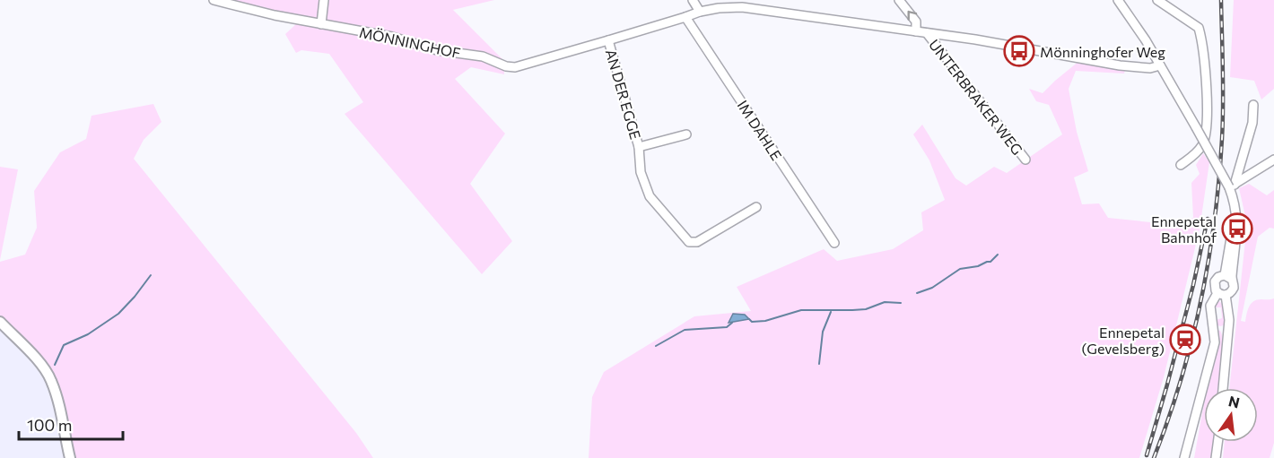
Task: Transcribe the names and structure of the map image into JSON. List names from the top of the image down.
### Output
{
  "streets": {
    "street": [
      "MÖNNINGHOF",
      "AN DER EGGE",
      "UNTERBRAKER WEG",
      "IM DAHLE"
    ]
  },
  "crossings": [
    ["MÖNNINGHOF", "AN DER EGGE"]
  ],
  "places": {
    "bus stop": ["Mönninghofer Weg", "Ennepetal Bahnhof"],
    "station": ["Ennepetal (Gevelsberg)"]
  },
  "scale_bar": "100 m",
  "north": "top"
}
